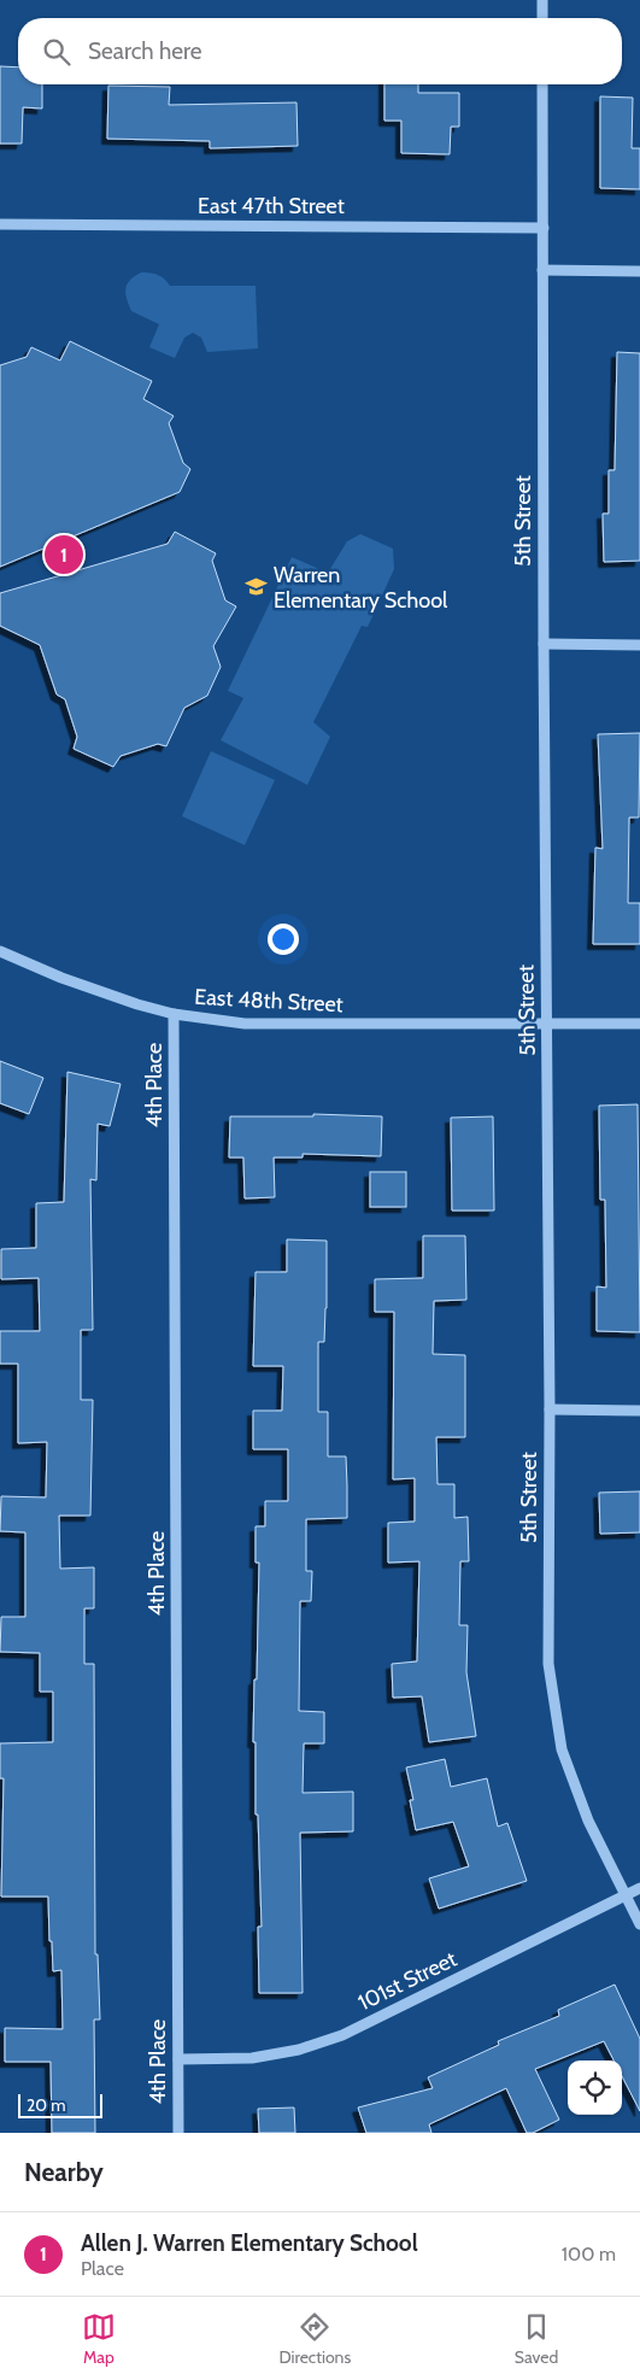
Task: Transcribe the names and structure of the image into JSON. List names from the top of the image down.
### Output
{
  "streets": {
    "street": [
      "East 47th Street",
      "5th Street",
      "East 48th Street",
      "4th Place",
      "101st Street"
    ]
  },
  "crossings": [
    ["East 47th Street", "5th Street"],
    ["5th Street", "East 48th Street"],
    ["5th Street", "101st Street"],
    ["East 48th Street", "4th Place"],
    ["4th Place", "101st Street"]
  ],
  "places": {
    "school or university": ["Warren Elementary School"]
  },
  "scale_bar": "20 m",
  "page": {
    "search": "Search here",
    "pins": "1",
    "scale": "20 m",
    "heading": "Nearby",
    "list": [
      {
        "mark": "1",
        "name": "Allen J. Warren Elementary School",
        "note": "Place",
        "value": "100 m"
      }
    ],
    "nav": ["Map", "Directions", "Saved"]
  }
}
